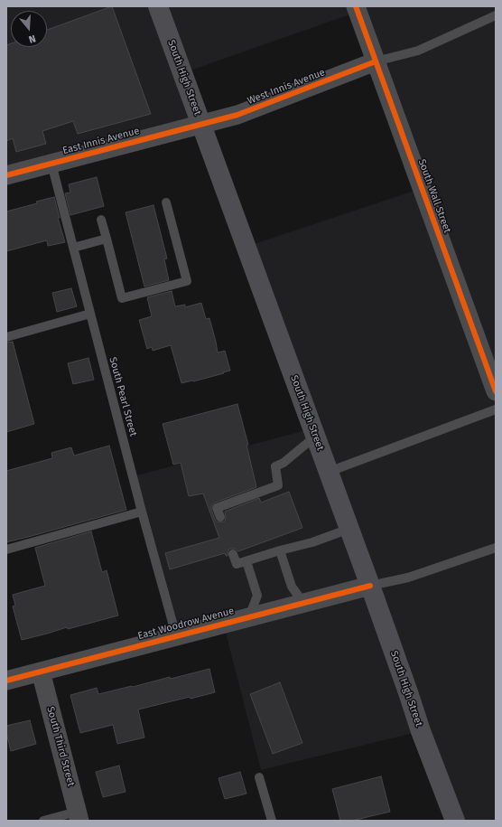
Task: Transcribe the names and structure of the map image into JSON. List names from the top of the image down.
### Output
{
  "streets": {
    "main road": ["South High Street"],
    "street": [
      "West Innis Avenue",
      "East Innis Avenue",
      "South Wall Street",
      "East Woodrow Avenue",
      "South Third Street"
    ],
    "lane": ["South Pearl Street"]
  },
  "crossings": [
    ["South High Street", "West Innis Avenue"],
    ["South High Street", "East Innis Avenue"],
    ["South High Street", "East Woodrow Avenue"],
    ["West Innis Avenue", "East Innis Avenue"],
    ["West Innis Avenue", "South Wall Street"],
    ["East Innis Avenue", "South Pearl Street"],
    ["South Pearl Street", "East Woodrow Avenue"],
    ["East Woodrow Avenue", "South Third Street"]
  ],
  "north": "bottom"
}
